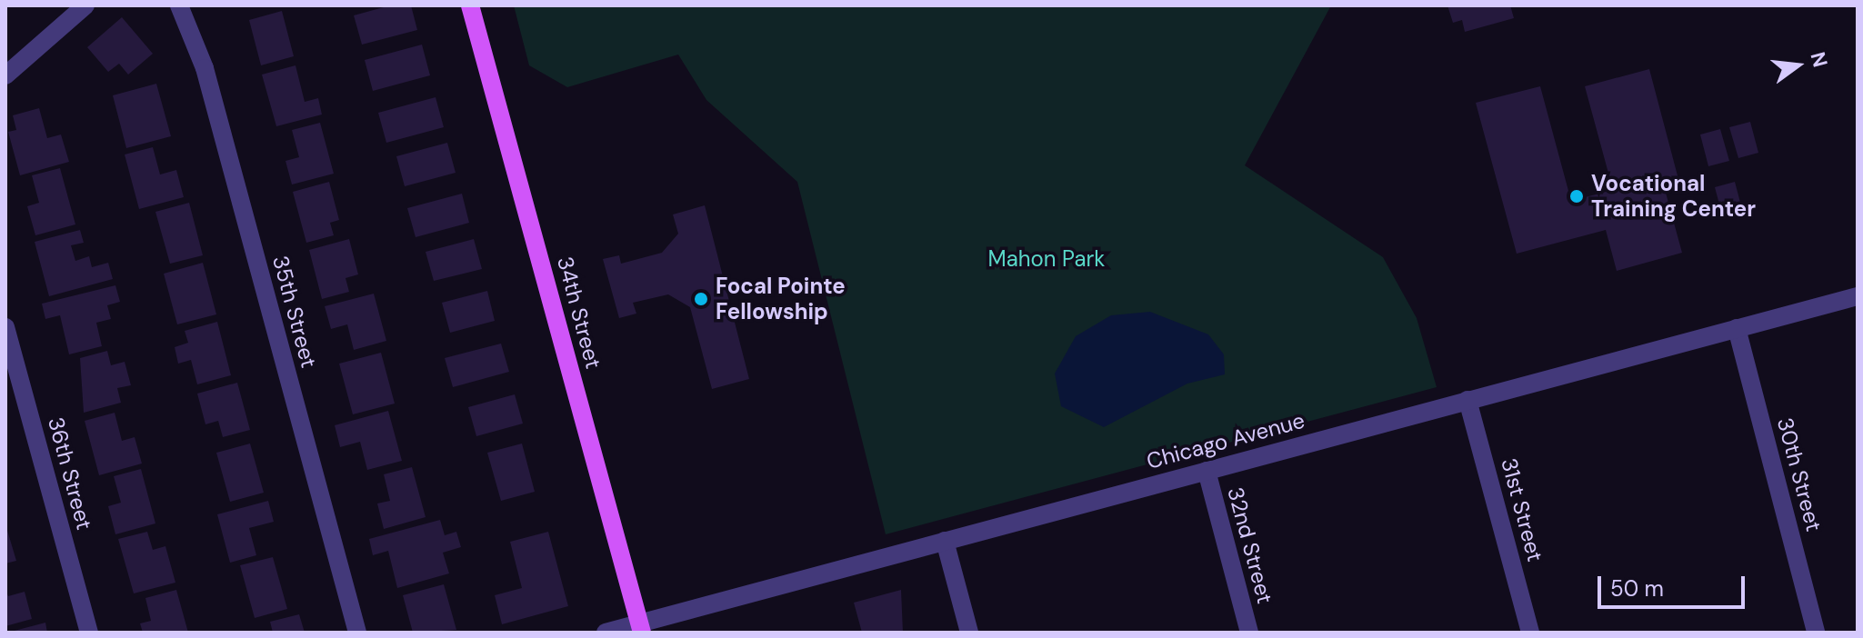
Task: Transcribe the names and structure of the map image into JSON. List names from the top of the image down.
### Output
{
  "streets": {
    "main road": ["34th Street"],
    "street": [
      "35th Street",
      "Chicago Avenue",
      "36th Street",
      "30th Street",
      "31st Street",
      "32nd Street"
    ]
  },
  "crossings": [
    ["34th Street", "Chicago Avenue"],
    ["Chicago Avenue", "30th Street"],
    ["Chicago Avenue", "31st Street"],
    ["Chicago Avenue", "32nd Street"]
  ],
  "parks": ["Mahon Park"],
  "places": ["Vocational Training Center", "Focal Pointe Fellowship"],
  "scale_bar": "50 m",
  "north": "right"
}
